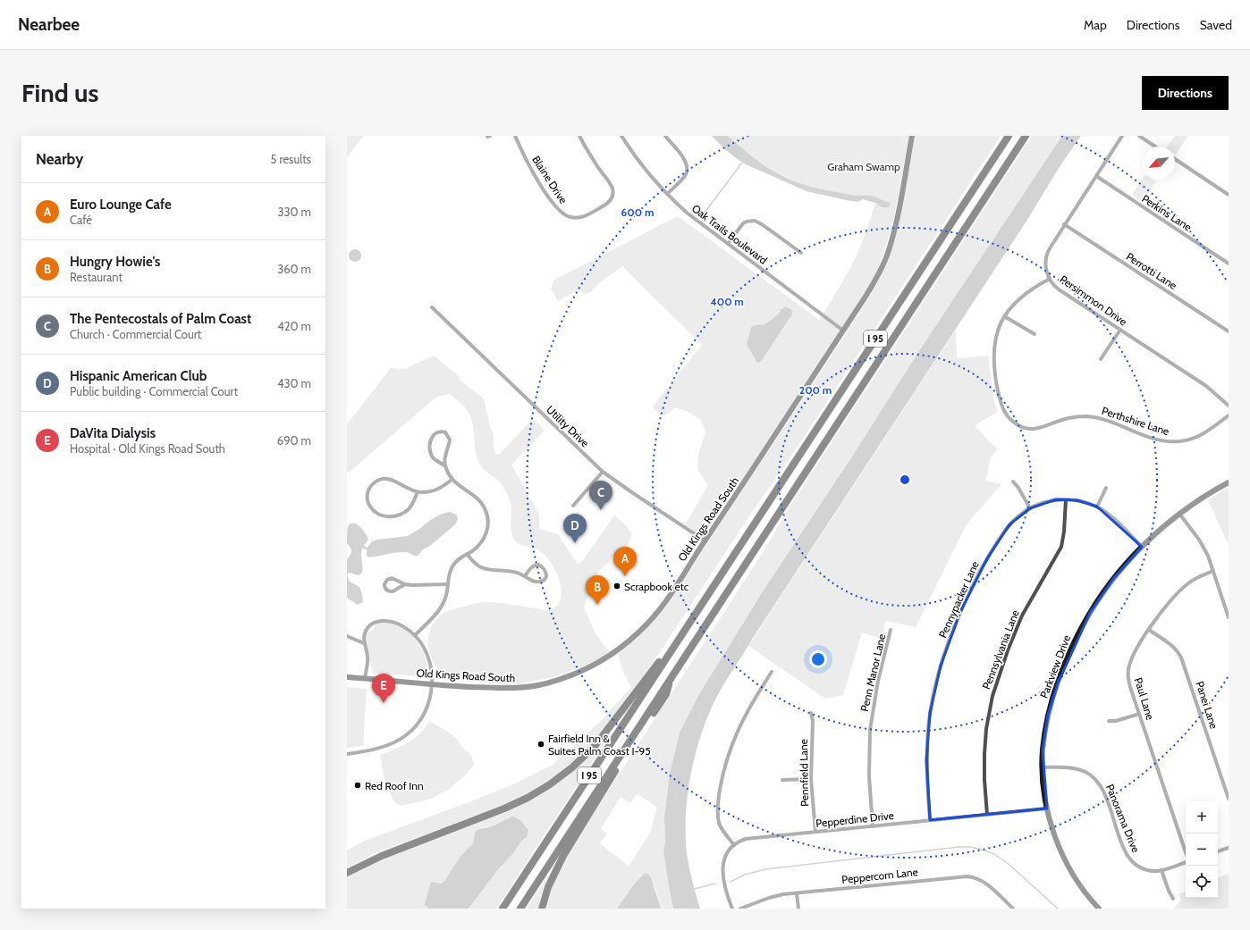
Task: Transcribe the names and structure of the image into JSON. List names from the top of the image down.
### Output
{
  "streets": {
    "highway": ["I 95"],
    "street": [
      "Blaine Drive",
      "Perkins Lane",
      "Oak Trails Boulevard",
      "Perrotti Lane",
      "Persimmon Drive",
      "Perthshire Lane",
      "Utility Drive",
      "Old Kings Road South",
      "Pennypacker Lane",
      "Pennsylvania Lane",
      "Parkview Drive",
      "Penn Manor Lane",
      "Paul Lane",
      "Panei Lane",
      "Pennfield Lane",
      "Panorama Drive",
      "Pepperdine Drive",
      "Peppercorn Lane"
    ]
  },
  "crossings": [
    ["Perkins Lane", "Persimmon Drive"],
    ["Oak Trails Boulevard", "Old Kings Road South"],
    ["Perrotti Lane", "Persimmon Drive"],
    ["Persimmon Drive", "Perthshire Lane"],
    ["Utility Drive", "Old Kings Road South"],
    ["Pennypacker Lane", "Pennsylvania Lane"],
    ["Pennypacker Lane", "Parkview Drive"],
    ["Pennypacker Lane", "Pepperdine Drive"],
    ["Pennsylvania Lane", "Pepperdine Drive"],
    ["Parkview Drive", "Panorama Drive"],
    ["Parkview Drive", "Pepperdine Drive"],
    ["Penn Manor Lane", "Pepperdine Drive"],
    ["Paul Lane", "Panei Lane"],
    ["Pennfield Lane", "Pepperdine Drive"]
  ],
  "parks": ["Graham Swamp"],
  "places": ["Scrapbook etc", "Fairfield Inn & Suites Palm Coast I-95", "Red Roof Inn"],
  "north": "bottom left",
  "page": {
    "header": "Nearbee",
    "nav": ["Map", "Directions", "Saved"],
    "buttons": "Directions",
    "title": "Find us",
    "heading": ["Nearby", "5 results"],
    "list": [
      {
        "mark": "A",
        "name": "Euro Lounge Cafe",
        "note": "Café",
        "value": "330 m"
      },
      {
        "mark": "B",
        "name": "Hungry Howie's",
        "note": "Restaurant",
        "value": "360 m"
      },
      {
        "mark": "C",
        "name": "The Pentecostals of Palm Coast",
        "note": "Church · Commercial Court",
        "value": "420 m"
      },
      {
        "mark": "D",
        "name": "Hispanic American Club",
        "note": "Public building · Commercial Court",
        "value": "430 m"
      },
      {
        "mark": "E",
        "name": "DaVita Dialysis",
        "note": "Hospital · Old Kings Road South",
        "value": "690 m"
      }
    ],
    "pins": [
      "C",
      "D",
      "A",
      "B",
      "E"
    ],
    "map_buttons": ["+", "−"]
  },
  "rings": ["600 m", "400 m", "200 m"]
}
